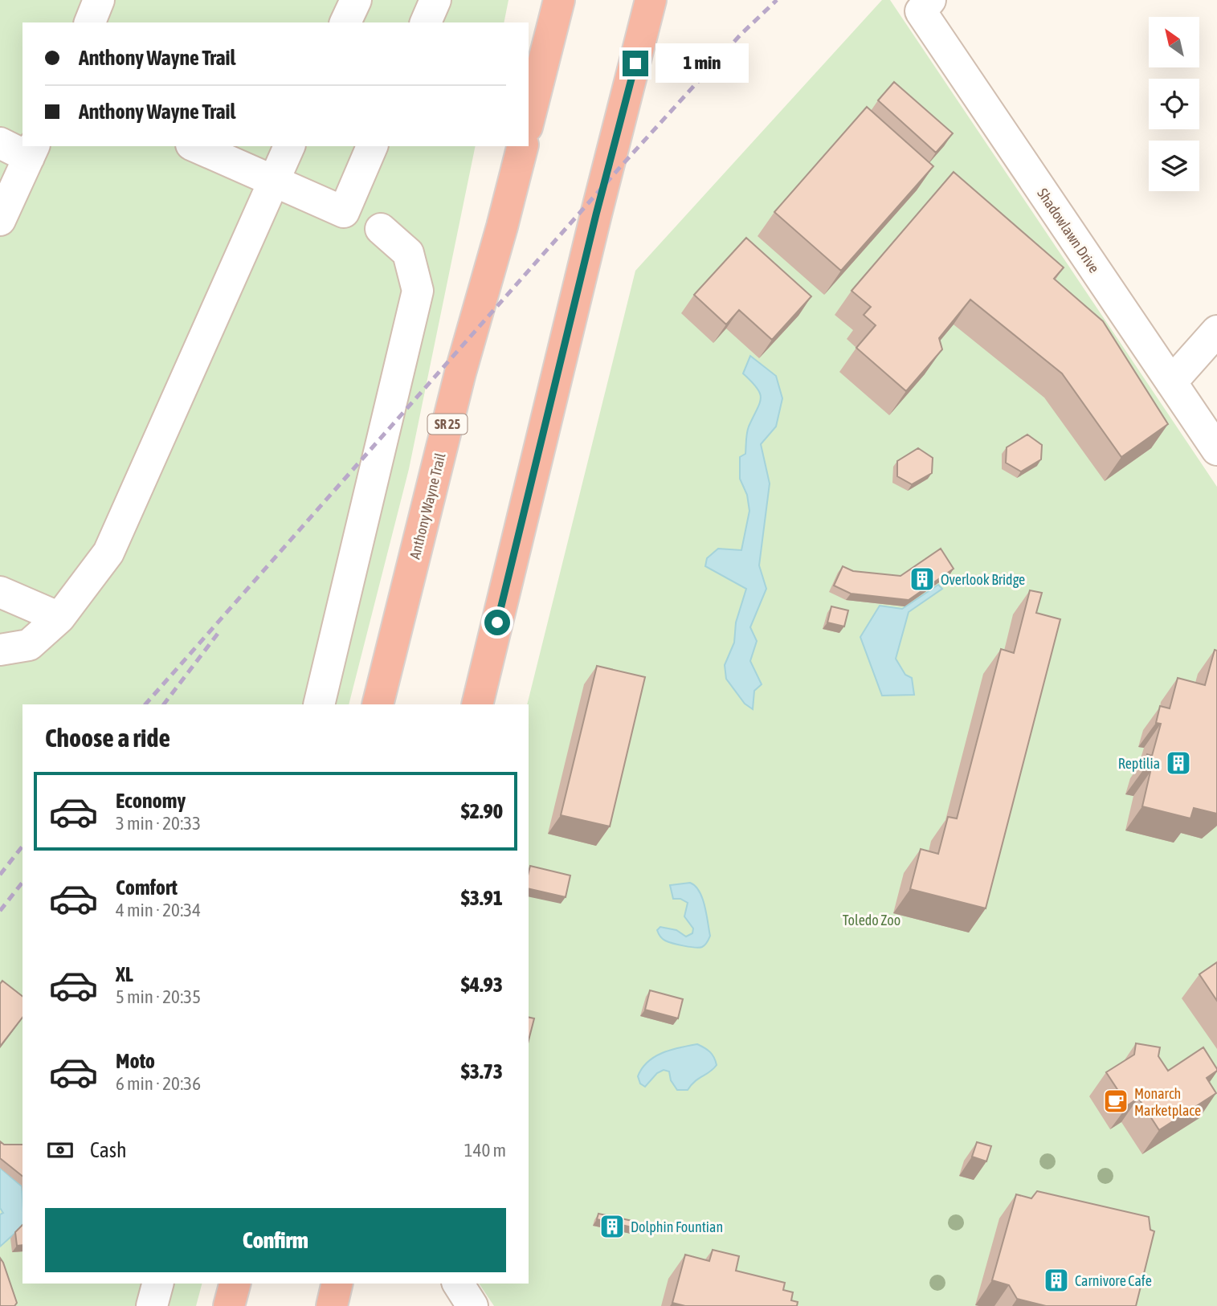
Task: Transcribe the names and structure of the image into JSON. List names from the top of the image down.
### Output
{
  "streets": {
    "highway": ["SR 25", "Anthony Wayne Trail"],
    "street": ["Shadowlawn Drive"]
  },
  "parks": ["Toledo Zoo"],
  "places": {
    "building": [
      "Overlook Bridge",
      "Reptilia",
      "Dolphin Fountian",
      "Carnivore Cafe"
    ],
    "cafe": ["Monarch Marketplace"]
  },
  "north": "top left",
  "page": {
    "banner": ["Anthony Wayne Trail", "Anthony Wayne Trail"],
    "bubble": "1 min",
    "heading": "Choose a ride",
    "list": [
      {
        "name": "Economy",
        "note": "3 min · 20:33",
        "value": "$2.90"
      },
      {
        "name": "Comfort",
        "note": "4 min · 20:34",
        "value": "$3.91"
      },
      {
        "name": "XL",
        "note": "5 min · 20:35",
        "value": "$4.93"
      },
      {
        "name": "Moto",
        "note": "6 min · 20:36",
        "value": "$3.73"
      }
    ],
    "pay": ["Cash", "140 m"],
    "buttons": "Confirm"
  }
}
